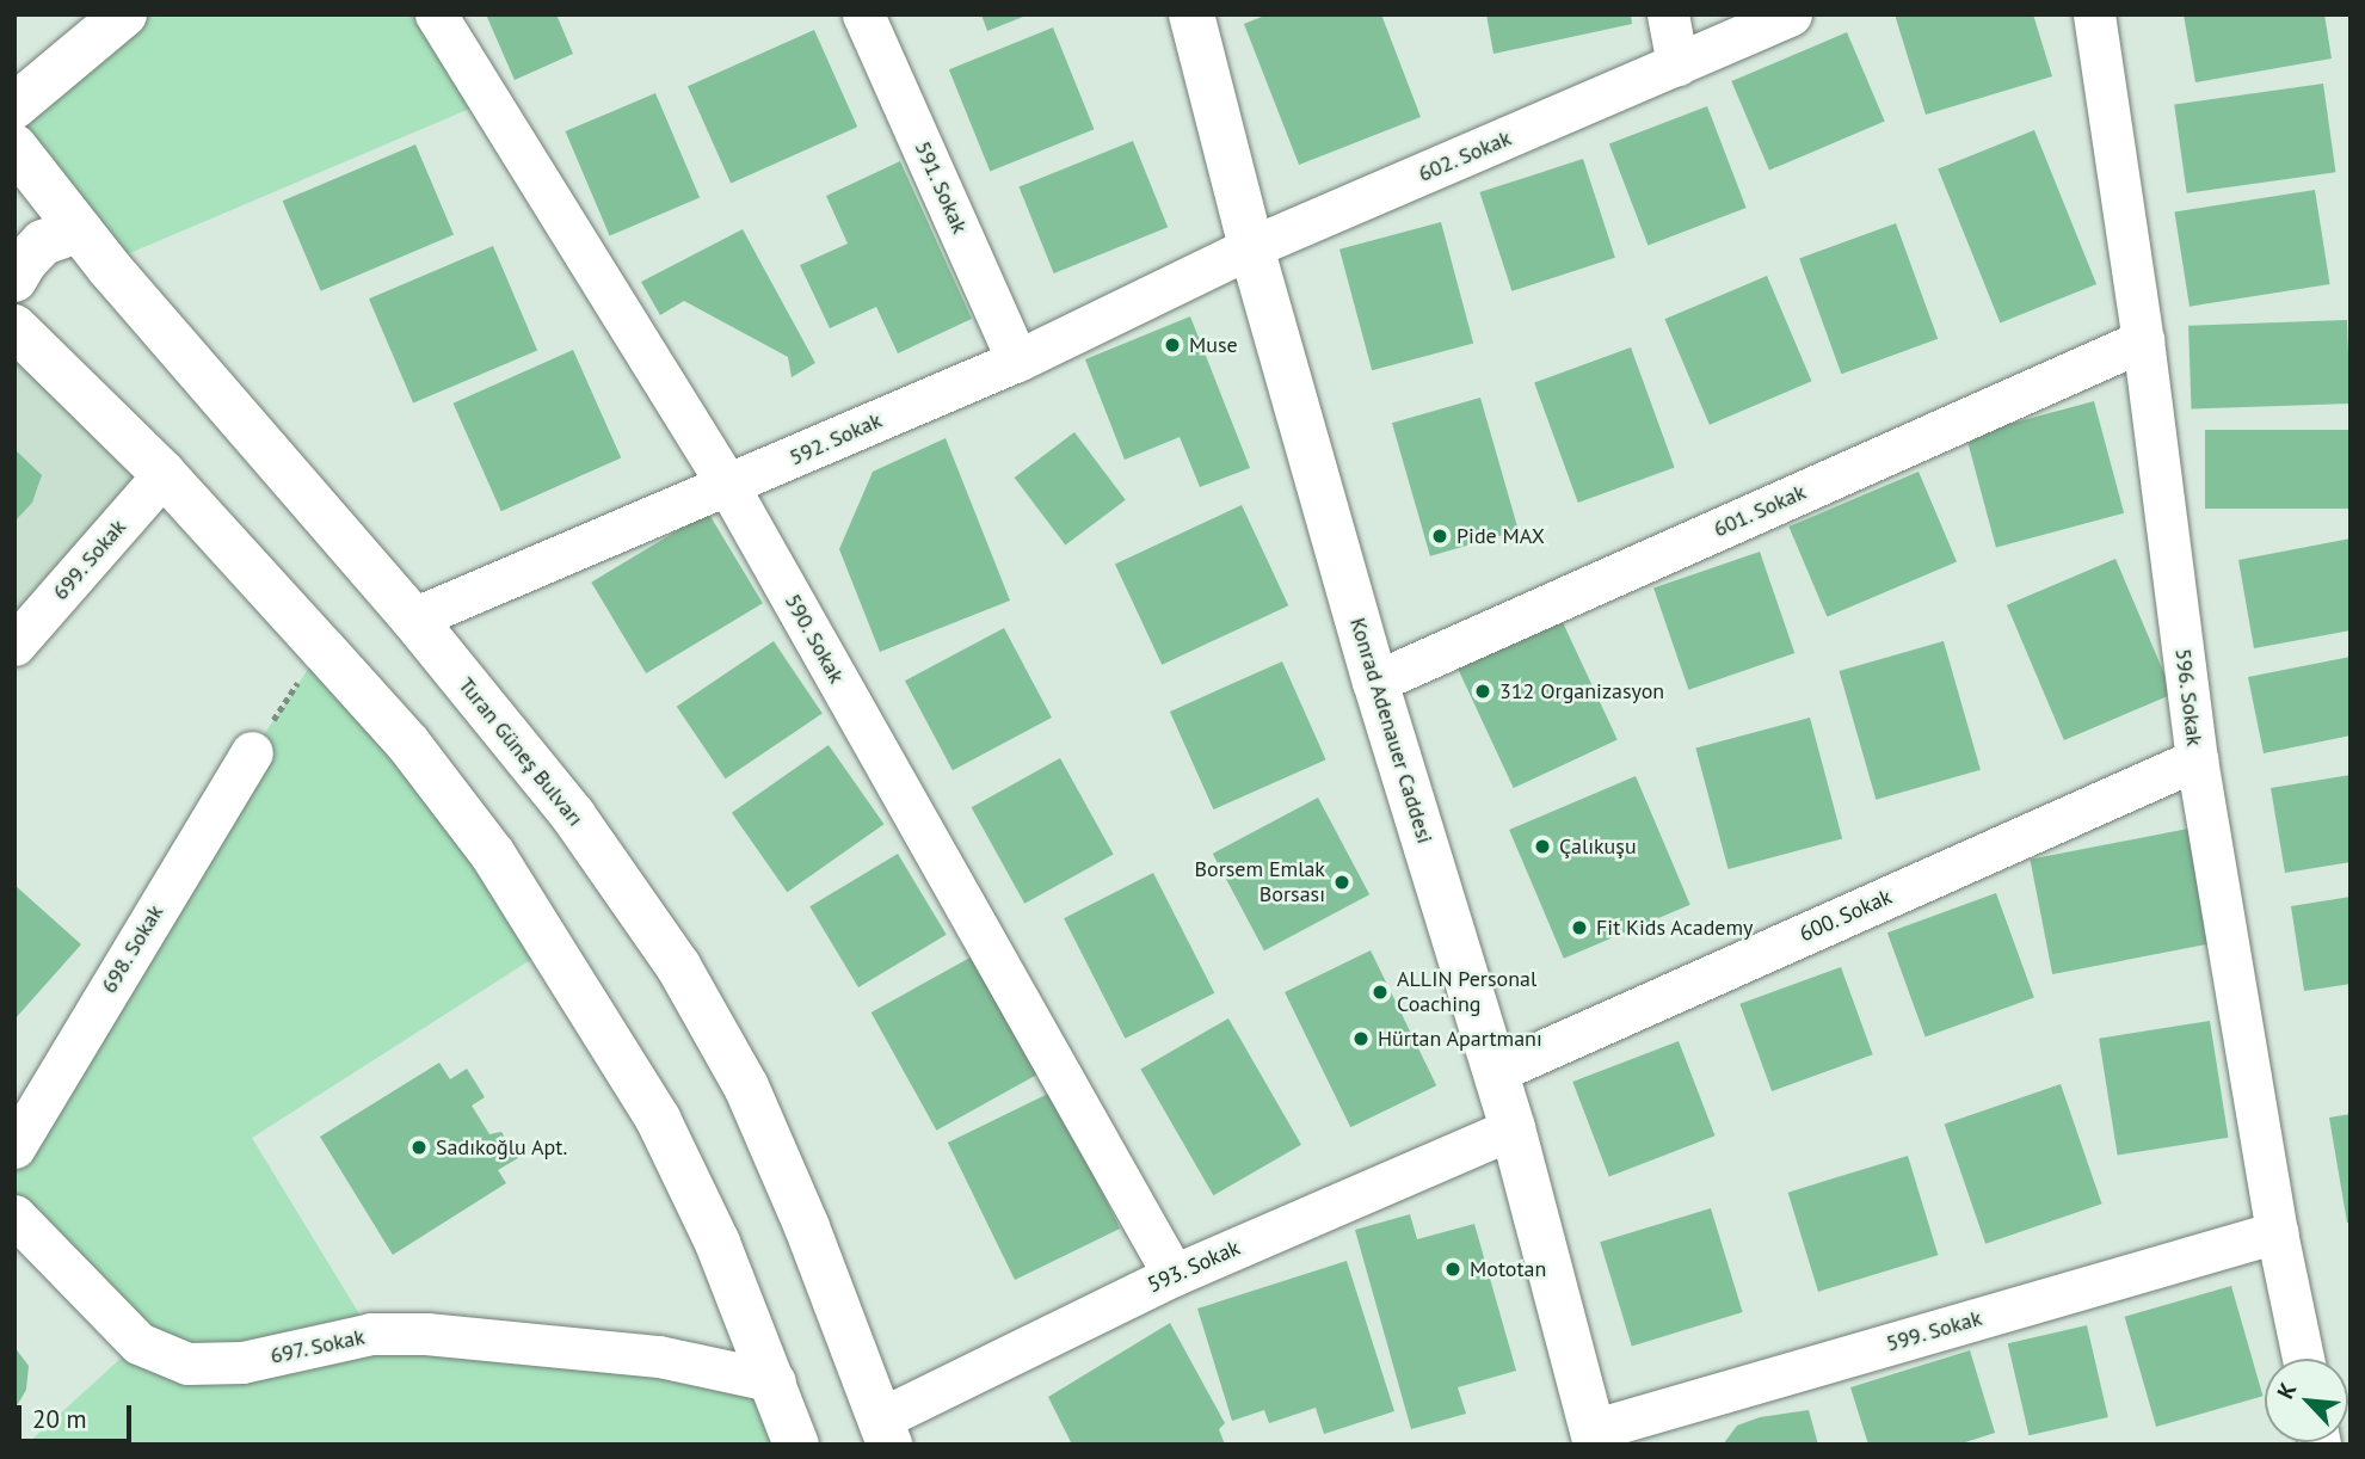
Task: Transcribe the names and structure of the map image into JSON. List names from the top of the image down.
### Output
{
  "streets": {
    "main road": ["Konrad Adenauer Caddesi", "Turan Güneş Bulvarı"],
    "street": [
      "602. Sokak",
      "591. Sokak",
      "592. Sokak",
      "601. Sokak",
      "699. Sokak",
      "590. Sokak",
      "596. Sokak",
      "600. Sokak",
      "698. Sokak",
      "593. Sokak",
      "599. Sokak",
      "697. Sokak"
    ]
  },
  "crossings": [
    ["602. Sokak", "592. Sokak"],
    ["602. Sokak", "Konrad Adenauer Caddesi"],
    ["591. Sokak", "592. Sokak"],
    ["592. Sokak", "590. Sokak"],
    ["592. Sokak", "Konrad Adenauer Caddesi"],
    ["592. Sokak", "Turan Güneş Bulvarı"],
    ["601. Sokak", "596. Sokak"],
    ["601. Sokak", "Konrad Adenauer Caddesi"],
    ["590. Sokak", "593. Sokak"],
    ["596. Sokak", "600. Sokak"],
    ["596. Sokak", "599. Sokak"],
    ["Konrad Adenauer Caddesi", "600. Sokak"],
    ["Konrad Adenauer Caddesi", "593. Sokak"],
    ["Konrad Adenauer Caddesi", "599. Sokak"],
    ["Turan Güneş Bulvarı", "593. Sokak"]
  ],
  "places": [
    "Muse",
    "Pide MAX",
    "312 Organizasyon",
    "Çalıkuşu",
    "Borsem Emlak Borsası",
    "Fit Kids Academy",
    "ALLIN Personal Coaching",
    "Hürtan Apartmanı",
    "Sadıkoğlu Apt.",
    "Mototan"
  ],
  "scale_bar": "20 m",
  "north": "top left"
}
